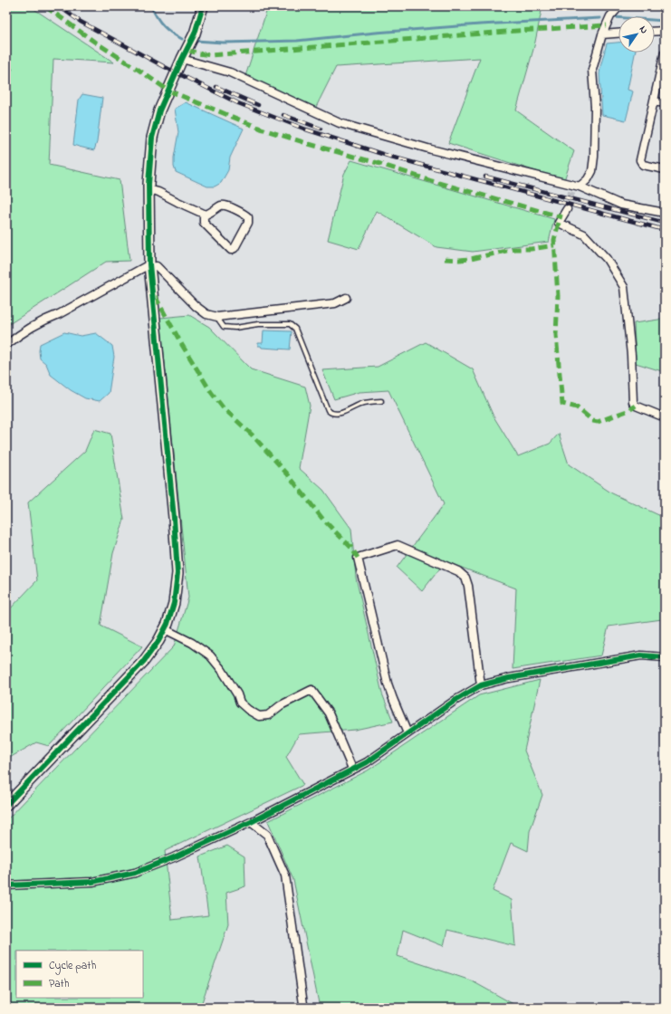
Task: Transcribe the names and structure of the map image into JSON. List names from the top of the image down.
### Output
{
  "legend": ["Cycle path", "Path"],
  "north": "top right"
}
